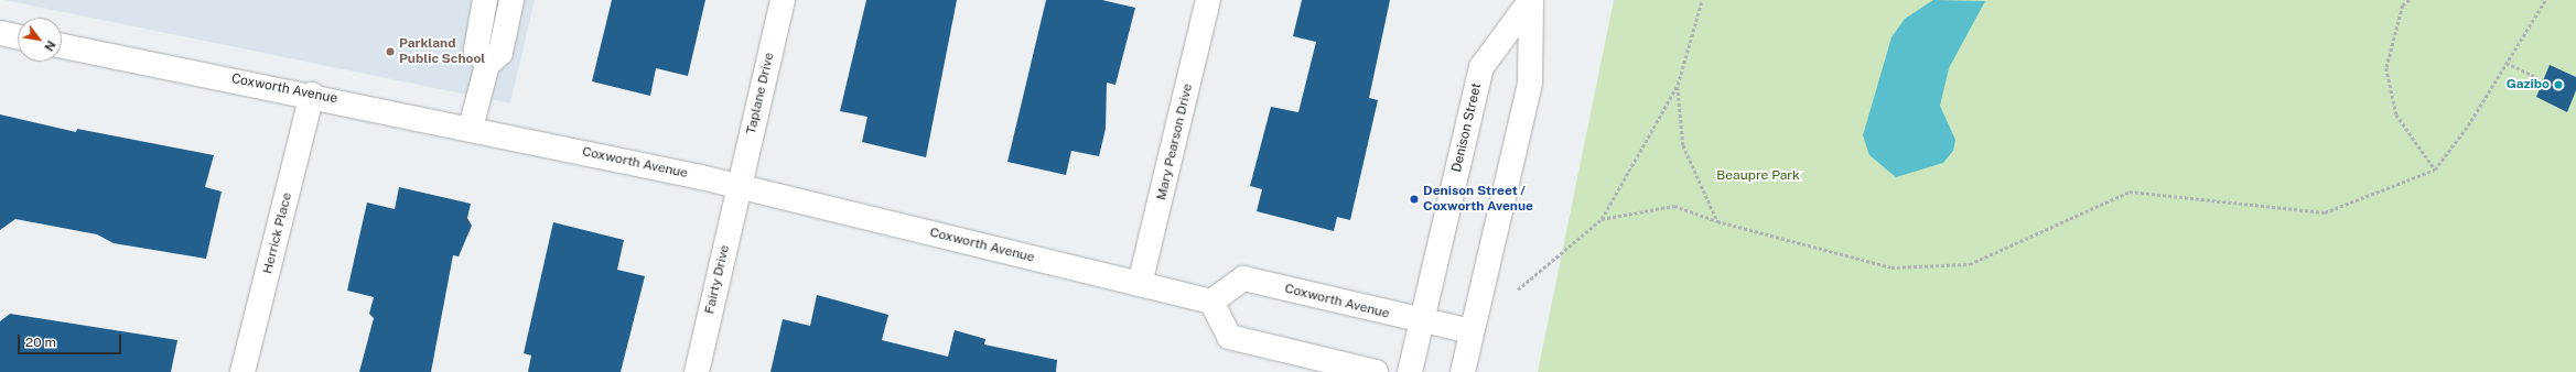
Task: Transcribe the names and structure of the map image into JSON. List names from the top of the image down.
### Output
{
  "streets": {
    "street": [
      "Coxworth Avenue",
      "Taplane Drive",
      "Denison Street",
      "Mary Pearson Drive",
      "Herrick Place",
      "Fairty Drive"
    ]
  },
  "crossings": [
    ["Coxworth Avenue", "Taplane Drive"],
    ["Coxworth Avenue", "Denison Street"],
    ["Coxworth Avenue", "Mary Pearson Drive"],
    ["Coxworth Avenue", "Herrick Place"],
    ["Coxworth Avenue", "Fairty Drive"],
    ["Taplane Drive", "Fairty Drive"]
  ],
  "parks": ["Beaupre Park"],
  "places": ["Parkland Public School", "Gazibo", "Denison Street / Coxworth Avenue"],
  "scale_bar": "20 m",
  "north": "bottom right"
}
